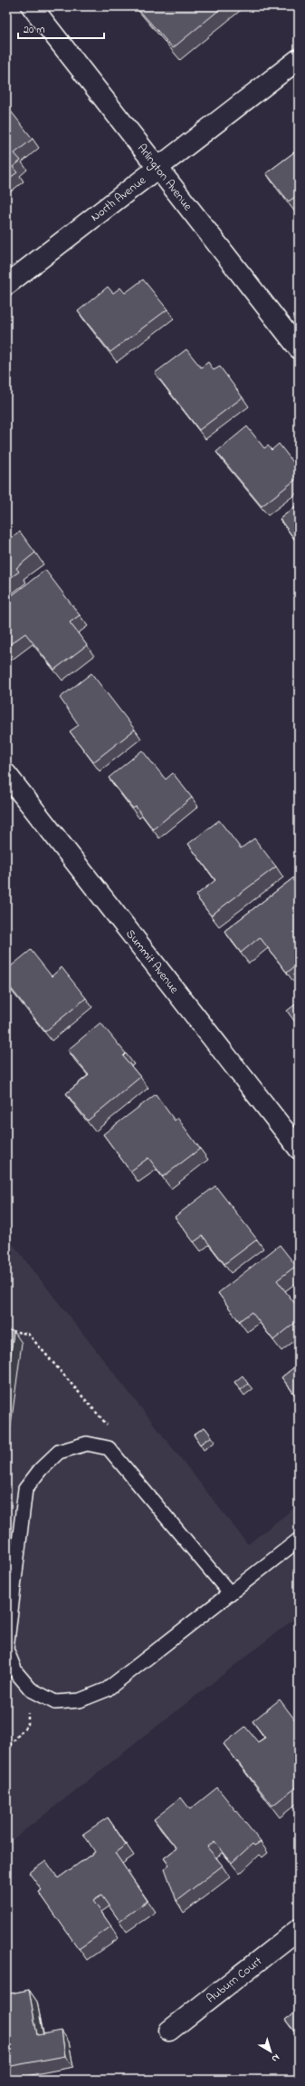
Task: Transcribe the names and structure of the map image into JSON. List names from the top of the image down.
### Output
{
  "streets": {
    "street": [
      "Arlington Avenue",
      "North Avenue",
      "Summit Avenue",
      "Auburn Court"
    ]
  },
  "crossings": [
    ["Arlington Avenue", "North Avenue"]
  ],
  "scale_bar": "20 m",
  "north": "bottom right"
}
